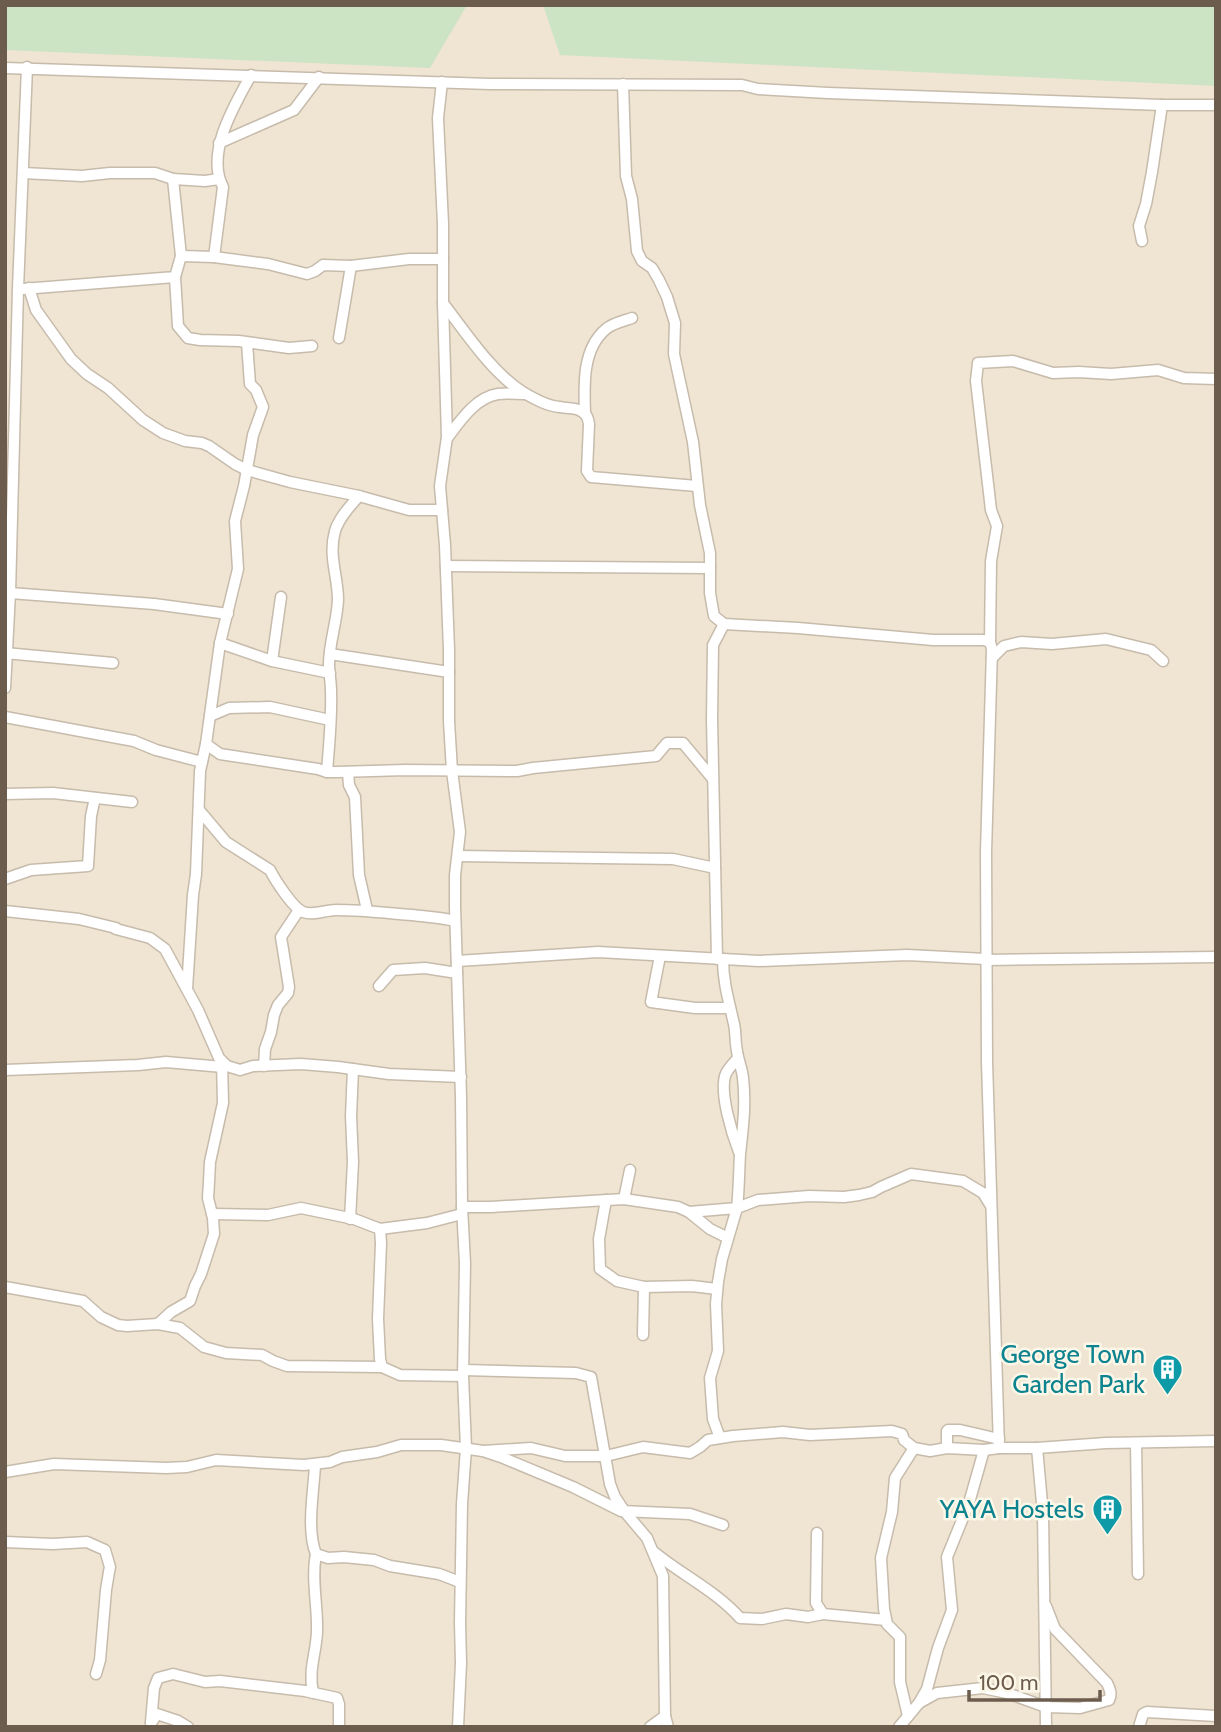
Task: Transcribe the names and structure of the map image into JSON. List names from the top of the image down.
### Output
{
  "places": {
    "building": ["George Town Garden Park", "YAYA Hostels"]
  },
  "scale_bar": "100 m"
}
